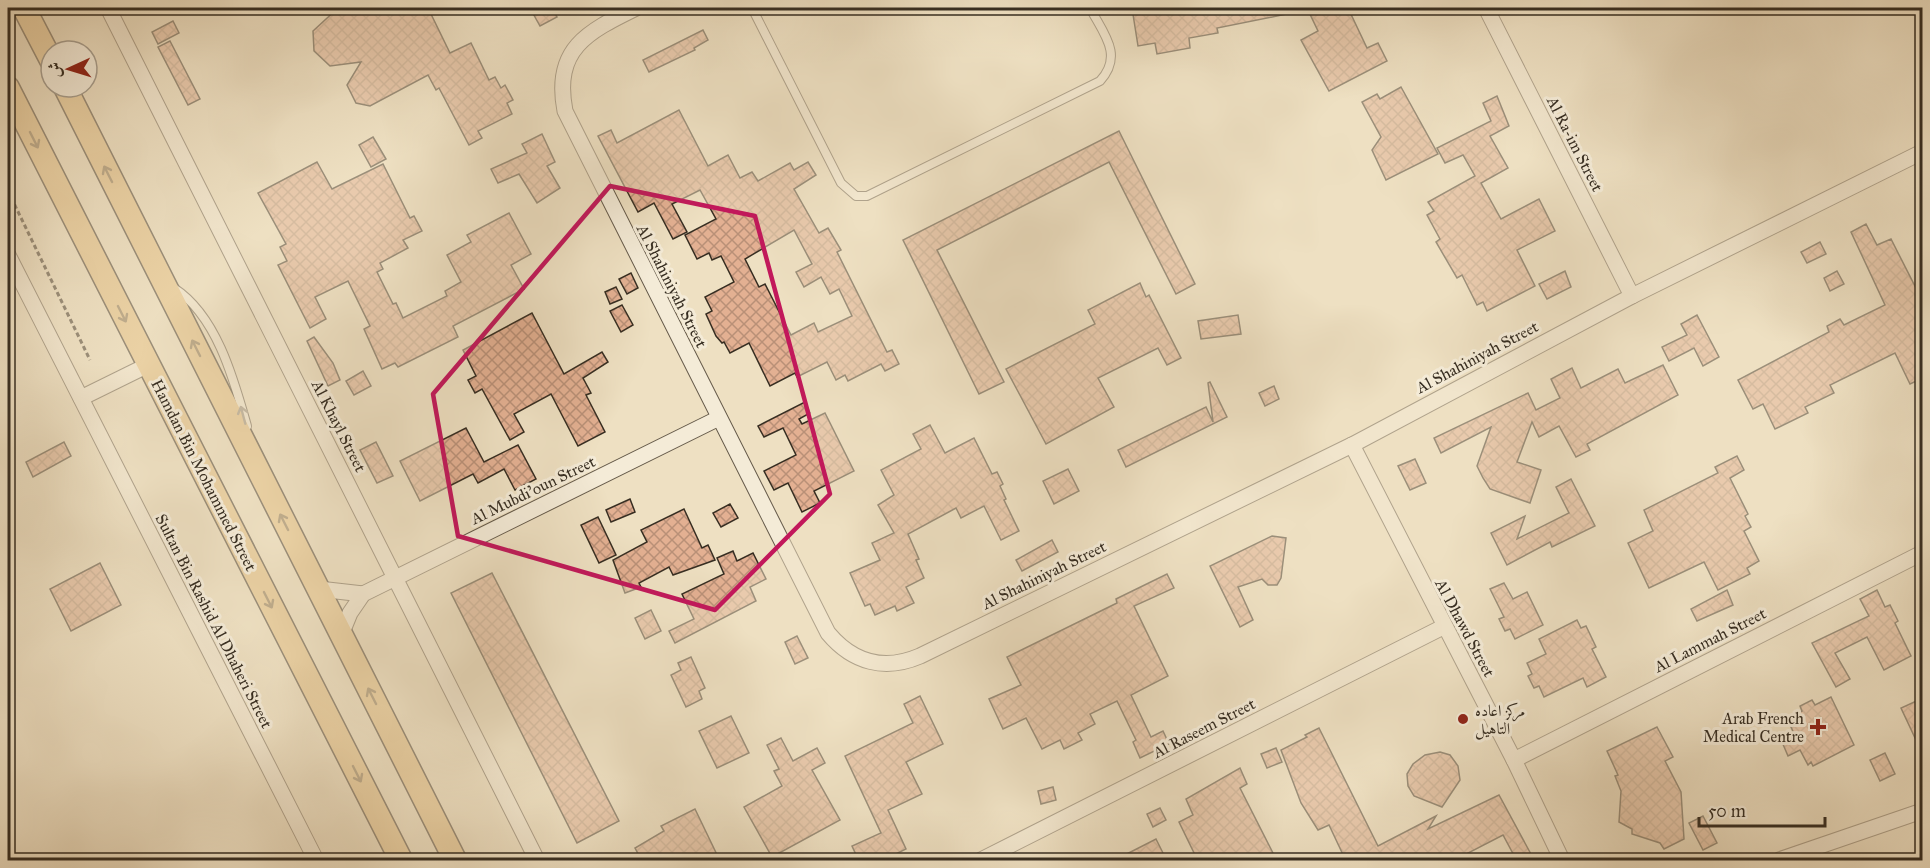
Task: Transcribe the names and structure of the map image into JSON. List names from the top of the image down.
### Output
{
  "streets": {
    "main road": ["Hamdan Bin Mohammed Street"],
    "street": [
      "Al Ra-im Street",
      "Al Shahiniyah Street",
      "Al Khayl Street",
      "Al Mubdi'oun Street",
      "Sultan Bin Rashid Al Dhaheri Street",
      "Al Dhawd Street",
      "Al Lammah Street",
      "Al Raseem Street"
    ]
  },
  "crossings": [
    ["Al Ra-im Street", "Al Shahiniyah Street"],
    ["Al Shahiniyah Street", "Al Mubdi'oun Street"],
    ["Al Shahiniyah Street", "Al Dhawd Street"],
    ["Al Khayl Street", "Al Mubdi'oun Street"],
    ["Al Dhawd Street", "Al Lammah Street"],
    ["Al Dhawd Street", "Al Raseem Street"]
  ],
  "places": {
    "other": ["مركز اعاده التاهيل"],
    "health": ["Arab French Medical Centre"]
  },
  "scale_bar": "50 m",
  "north": "left"
}
